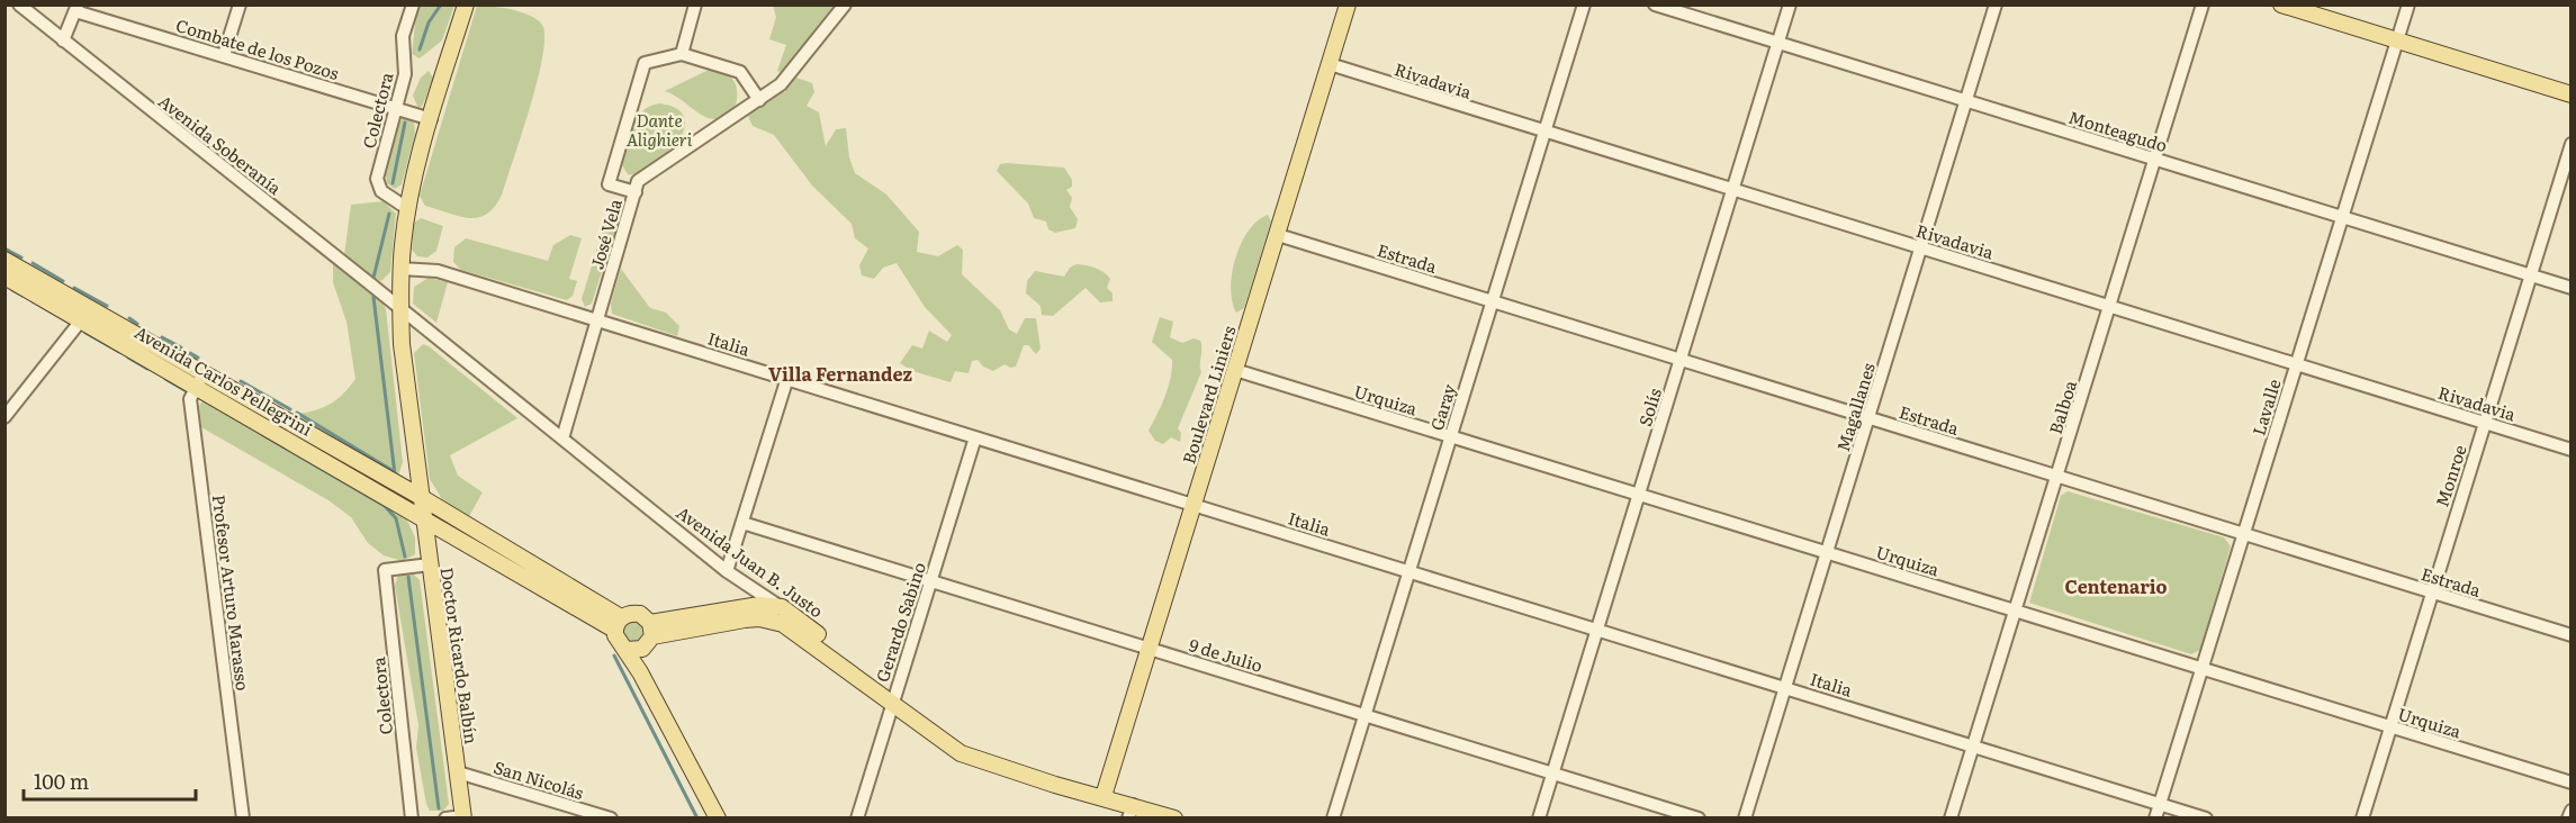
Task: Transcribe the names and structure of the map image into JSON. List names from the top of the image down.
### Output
{
  "streets": {
    "main road": [
      "Avenida Carlos Pellegrini",
      "Boulevard Liniers",
      "Avenida Juan B. Justo",
      "Doctor Ricardo Balbín"
    ],
    "street": [
      "Combate de los Pozos",
      "Rivadavia",
      "Colectora",
      "Monteagudo",
      "Avenida Soberanía",
      "José Vela",
      "Estrada",
      "Italia",
      "Urquiza",
      "Garay",
      "Solís",
      "Magallanes",
      "Balboa",
      "Lavalle",
      "Monroe",
      "Profesor Arturo Marasso",
      "Gerardo Sabino",
      "9 de Julio",
      "San Nicolás"
    ]
  },
  "crossings": [
    ["Combate de los Pozos", "Colectora"],
    ["Combate de los Pozos", "Doctor Ricardo Balbín"],
    ["Rivadavia", "Boulevard Liniers"],
    ["Rivadavia", "Garay"],
    ["Rivadavia", "Solís"],
    ["Rivadavia", "Magallanes"],
    ["Rivadavia", "Balboa"],
    ["Rivadavia", "Lavalle"],
    ["Rivadavia", "Monroe"],
    ["Colectora", "Doctor Ricardo Balbín"],
    ["Monteagudo", "Solís"],
    ["Monteagudo", "Magallanes"],
    ["Monteagudo", "Balboa"],
    ["Monteagudo", "Lavalle"],
    ["Monteagudo", "Monroe"],
    ["Avenida Soberanía", "Avenida Juan B. Justo"],
    ["Avenida Soberanía", "Doctor Ricardo Balbín"],
    ["José Vela", "Italia"],
    ["José Vela", "Avenida Juan B. Justo"],
    ["Estrada", "Boulevard Liniers"],
    ["Estrada", "Garay"],
    ["Estrada", "Solís"],
    ["Estrada", "Magallanes"],
    ["Estrada", "Balboa"],
    ["Estrada", "Lavalle"],
    ["Estrada", "Monroe"],
    ["Italia", "Boulevard Liniers"],
    ["Italia", "Garay"],
    ["Italia", "Solís"],
    ["Italia", "Magallanes"],
    ["Italia", "Balboa"],
    ["Italia", "Lavalle"],
    ["Italia", "Gerardo Sabino"],
    ["Italia", "Doctor Ricardo Balbín"],
    ["Avenida Carlos Pellegrini", "Profesor Arturo Marasso"],
    ["Avenida Carlos Pellegrini", "Doctor Ricardo Balbín"],
    ["Boulevard Liniers", "Urquiza"],
    ["Boulevard Liniers", "Avenida Juan B. Justo"],
    ["Boulevard Liniers", "9 de Julio"],
    ["Urquiza", "Garay"],
    ["Urquiza", "Solís"],
    ["Urquiza", "Magallanes"],
    ["Urquiza", "Balboa"],
    ["Urquiza", "Lavalle"],
    ["Urquiza", "Monroe"],
    ["Garay", "9 de Julio"],
    ["Solís", "9 de Julio"],
    ["Avenida Juan B. Justo", "Gerardo Sabino"],
    ["Avenida Juan B. Justo", "Doctor Ricardo Balbín"],
    ["Gerardo Sabino", "9 de Julio"],
    ["Doctor Ricardo Balbín", "San Nicolás"]
  ],
  "districts": ["Villa Fernandez", "Centenario"],
  "parks": ["Dante Alighieri"],
  "scale_bar": "100 m"
}
